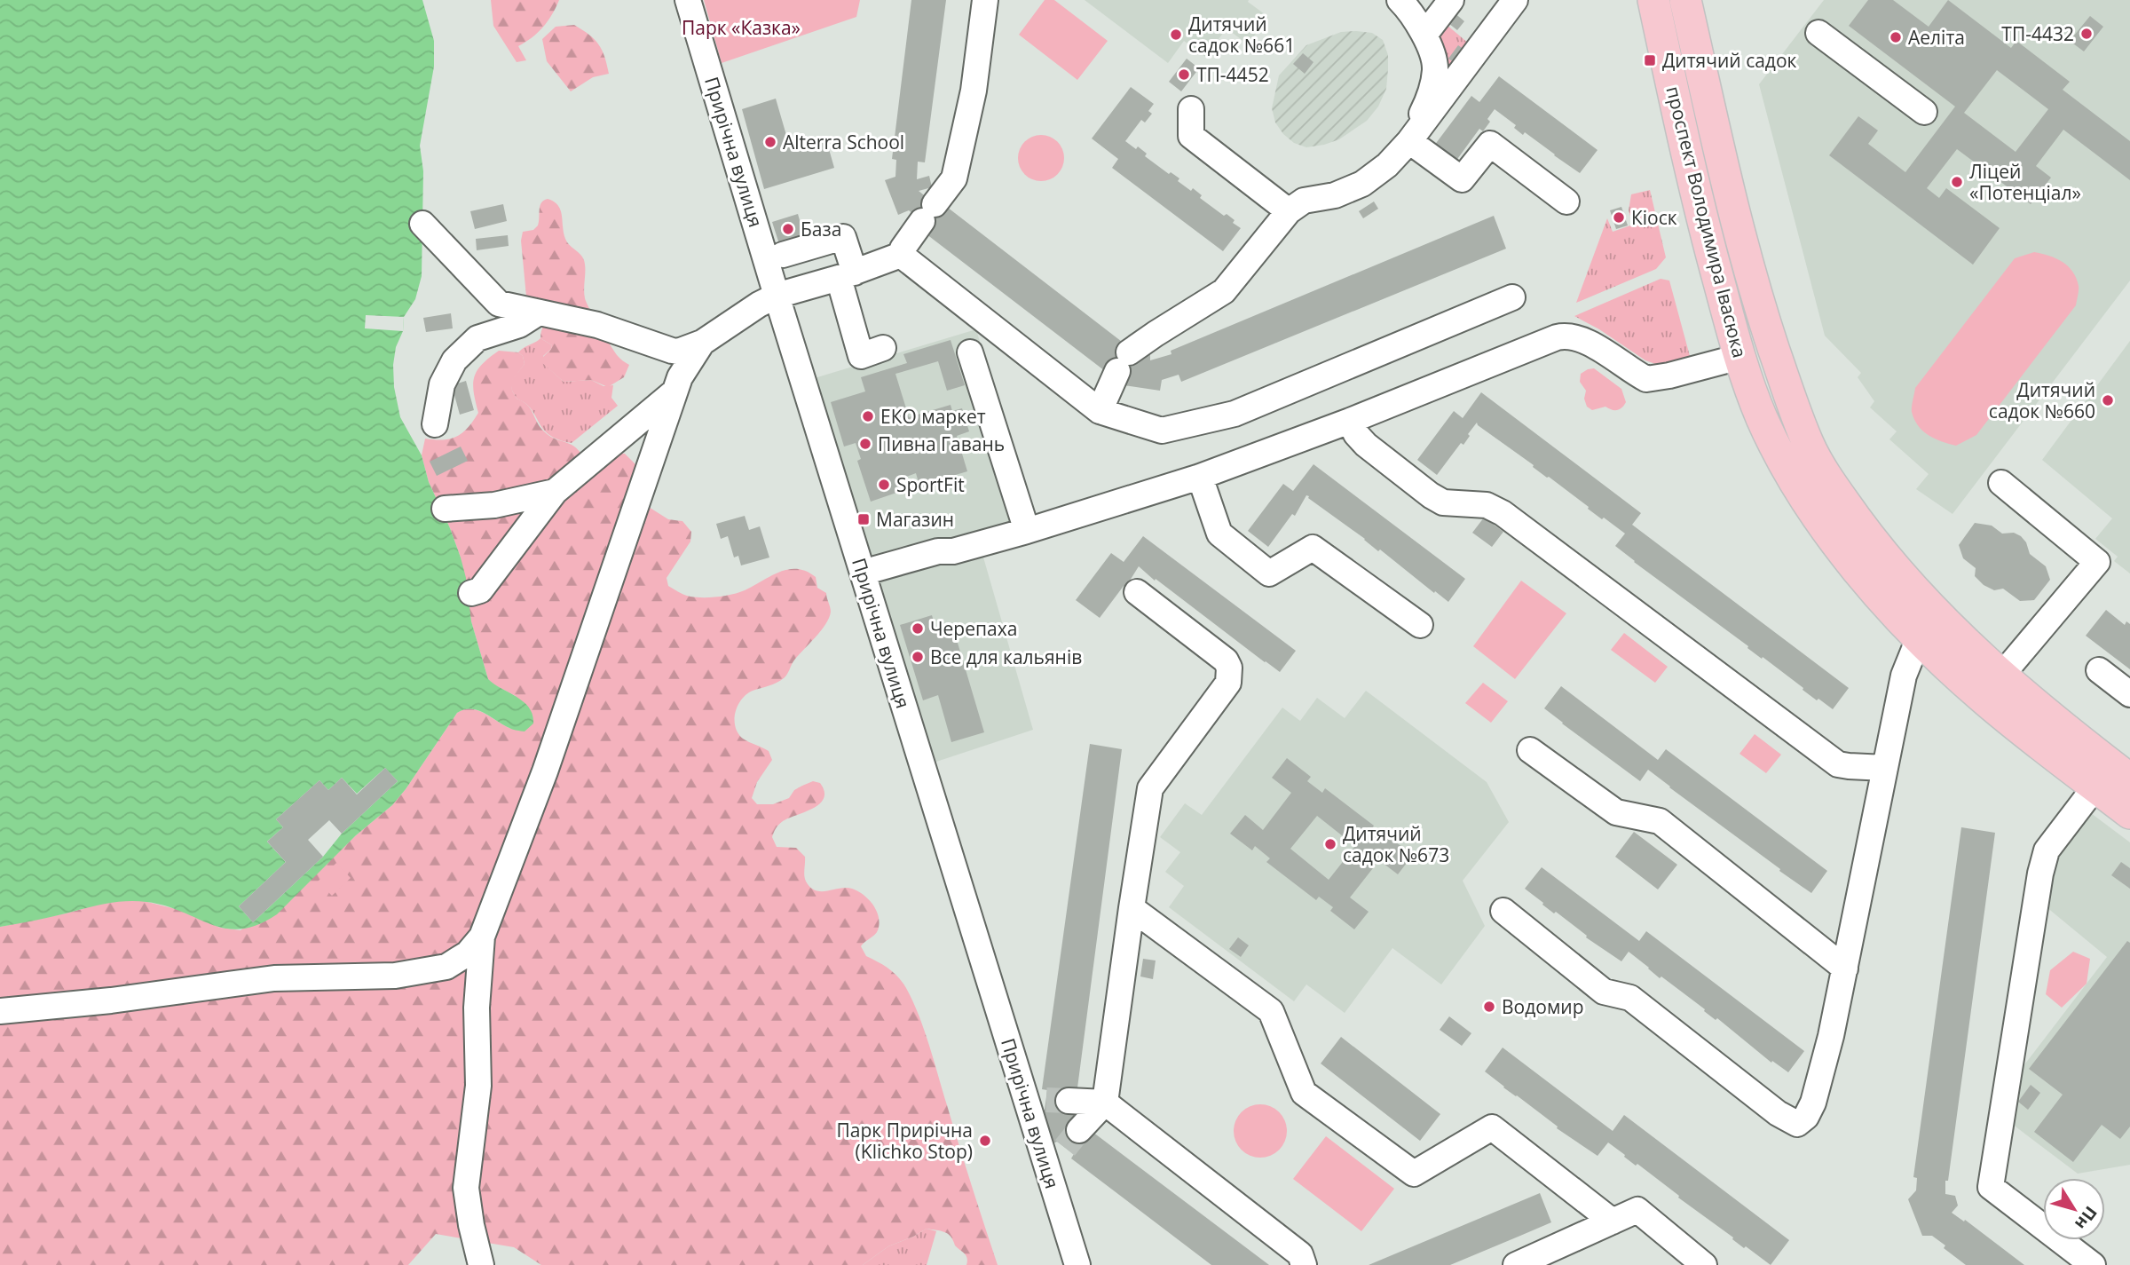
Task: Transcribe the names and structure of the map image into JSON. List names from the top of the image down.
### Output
{
  "streets": {
    "main road": ["проспект Володимира Івасюка"],
    "street": ["Прирічна вулиця"]
  },
  "parks": ["Парк «Казка»"],
  "places": {
    "other": [
      "ТП-4432",
      "Дитячий садок №661",
      "Аеліта",
      "ТП-4452",
      "Alterra School",
      "Ліцей «Потенціал»",
      "Кіоск",
      "База",
      "Дитячий садок №660",
      "ЕКО маркет",
      "Пивна Гавань",
      "SportFit",
      "Черепаха",
      "Все для кальянів",
      "Дитячий садок №673",
      "Водомир",
      "Парк Прирічна (Klichko Stop)"
    ],
    "transit": ["Дитячий садок", "Магазин"]
  },
  "north": "bottom right"
}
